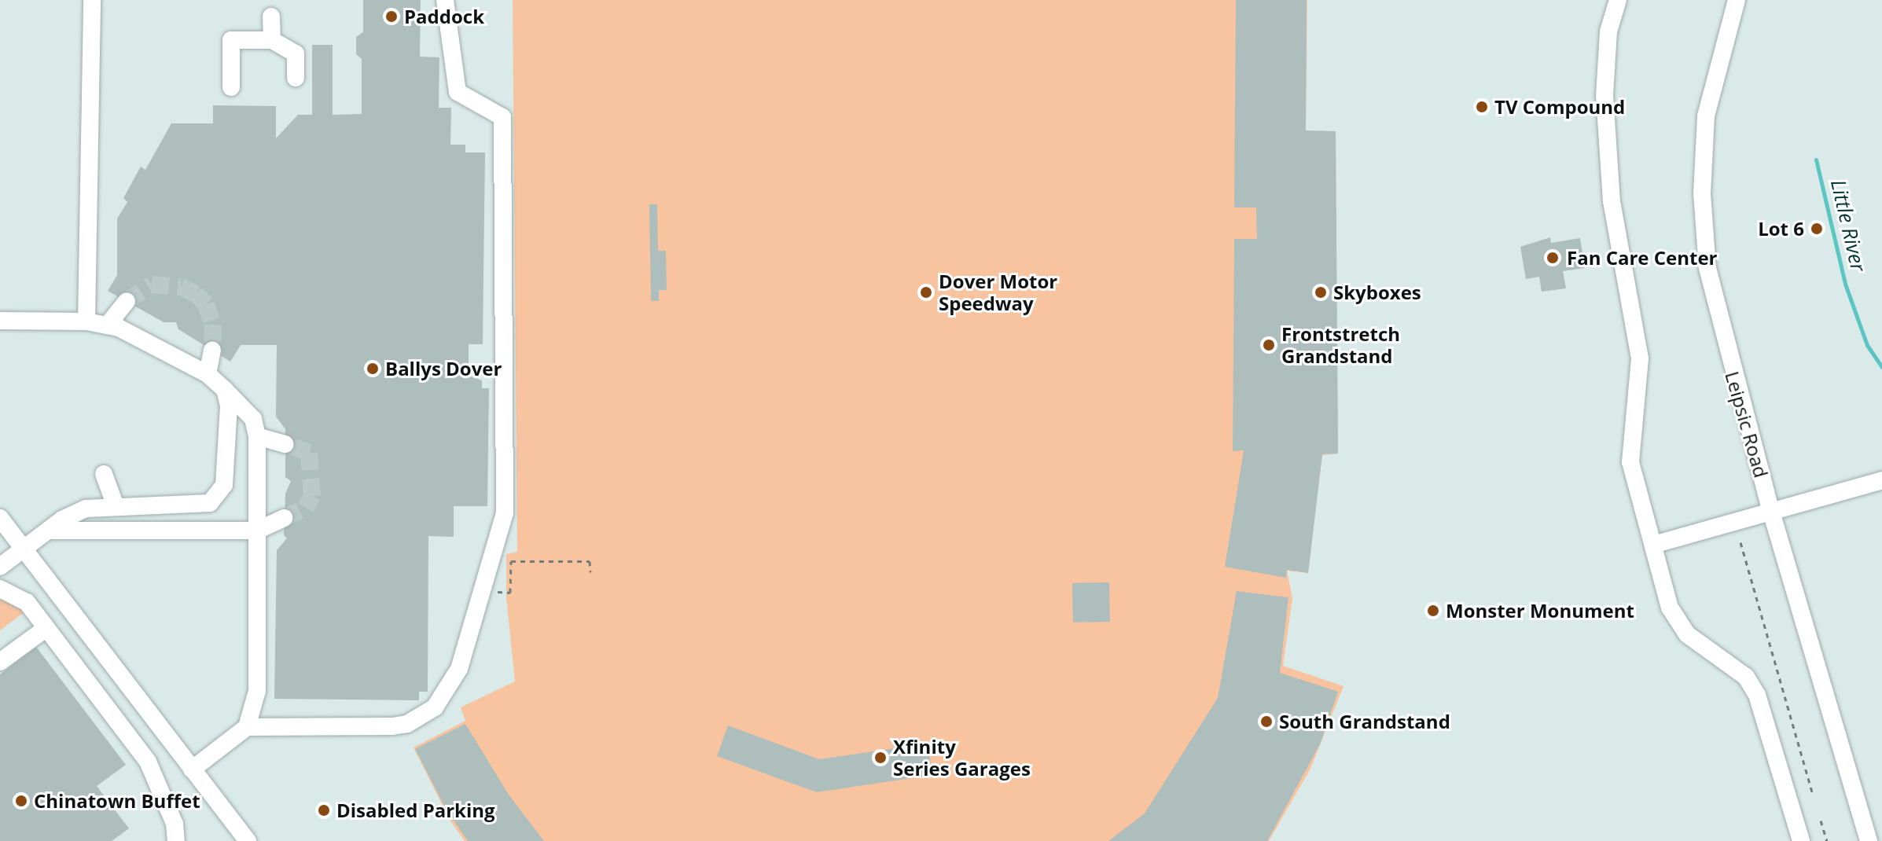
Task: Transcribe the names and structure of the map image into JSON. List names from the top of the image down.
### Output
{
  "streets": {
    "street": ["Leipsic Road"]
  },
  "water": ["Little River"],
  "places": [
    "Paddock",
    "TV Compound",
    "Lot 6",
    "Fan Care Center",
    "Dover Motor Speedway",
    "Skyboxes",
    "Frontstretch Grandstand",
    "Ballys Dover",
    "Monster Monument",
    "South Grandstand",
    "Xfinity Series Garages",
    "Chinatown Buffet",
    "Disabled Parking"
  ]
}
